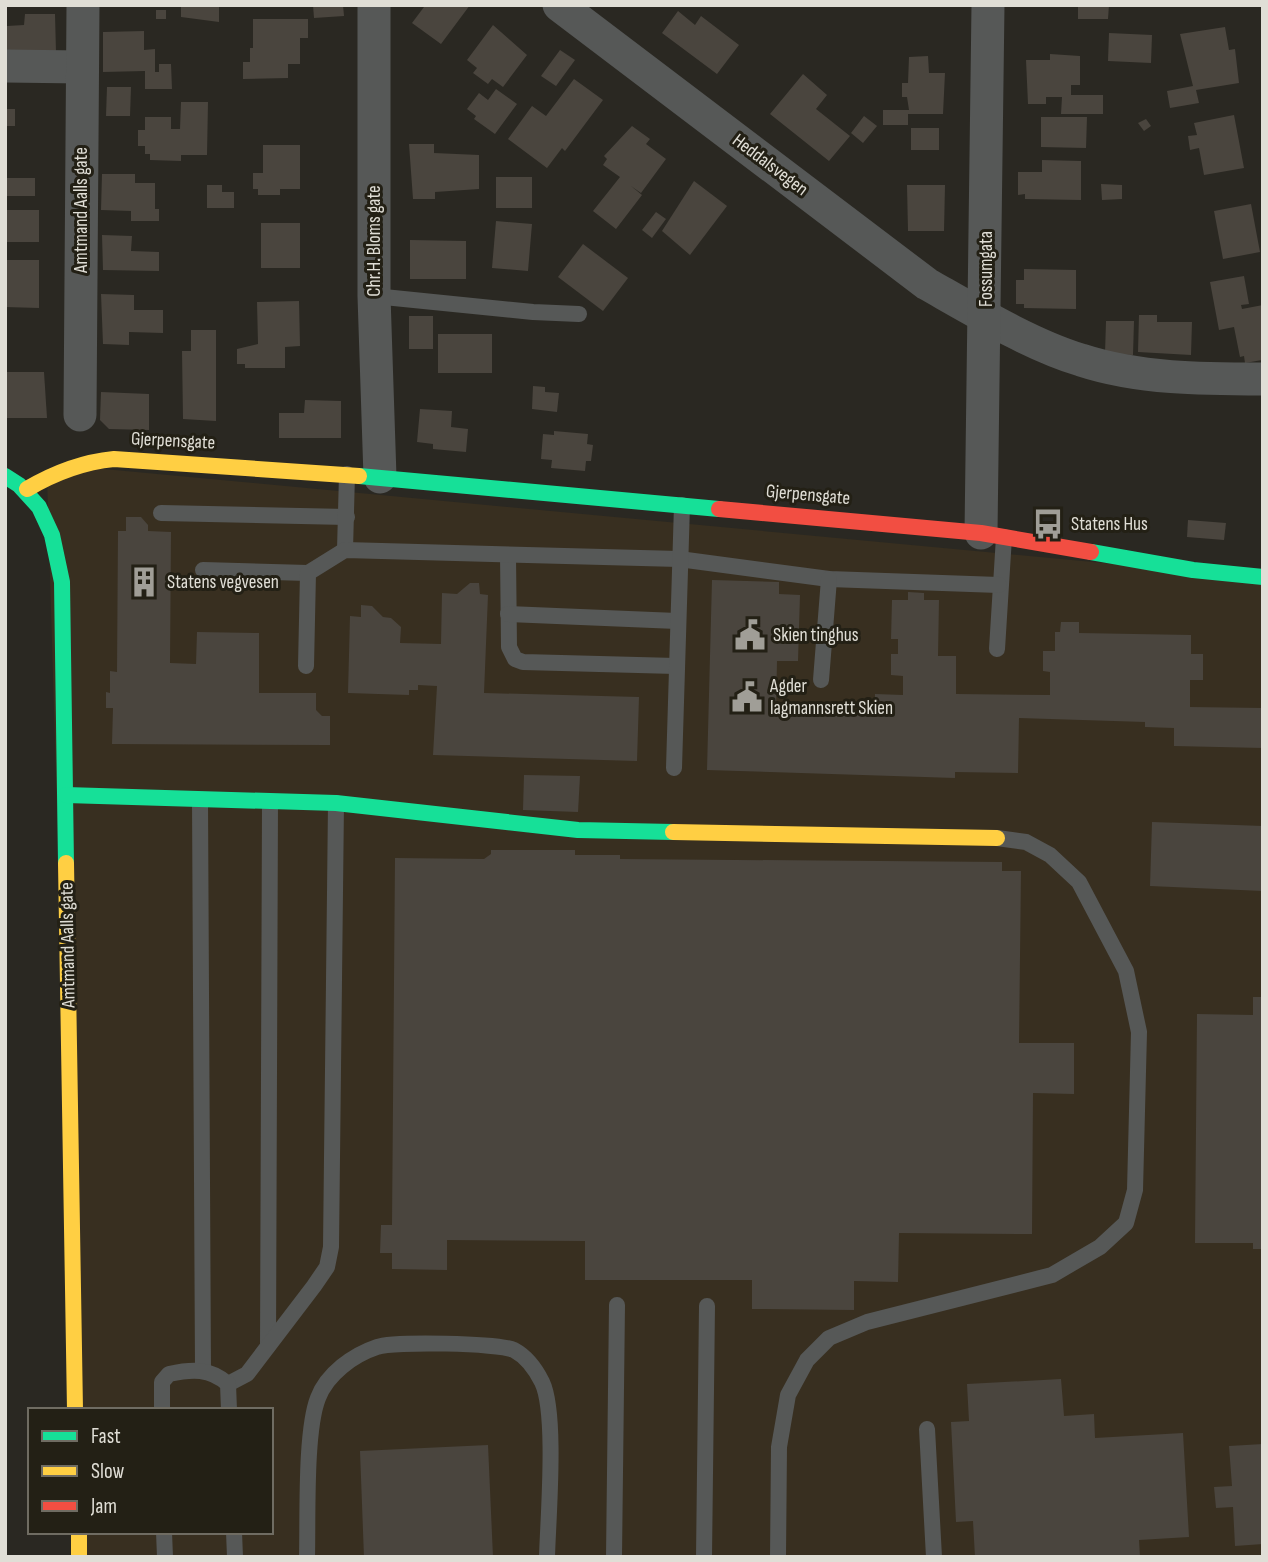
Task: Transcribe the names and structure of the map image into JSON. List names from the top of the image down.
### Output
{
  "streets": {
    "street": [
      "Heddalsvegen",
      "Amtmand Aalls gate",
      "Chr.H. Bloms gate",
      "Fossumgata",
      "Gjerpensgate"
    ]
  },
  "crossings": [
    ["Heddalsvegen", "Fossumgata"],
    ["Amtmand Aalls gate", "Gjerpensgate"],
    ["Chr.H. Bloms gate", "Gjerpensgate"],
    ["Fossumgata", "Gjerpensgate"]
  ],
  "places": {
    "bus stop": ["Statens Hus"],
    "building": ["Statens vegvesen"],
    "public building": ["Skien tinghus", "Agder lagmannsrett Skien"]
  },
  "legend": ["Fast", "Slow", "Jam"]
}
